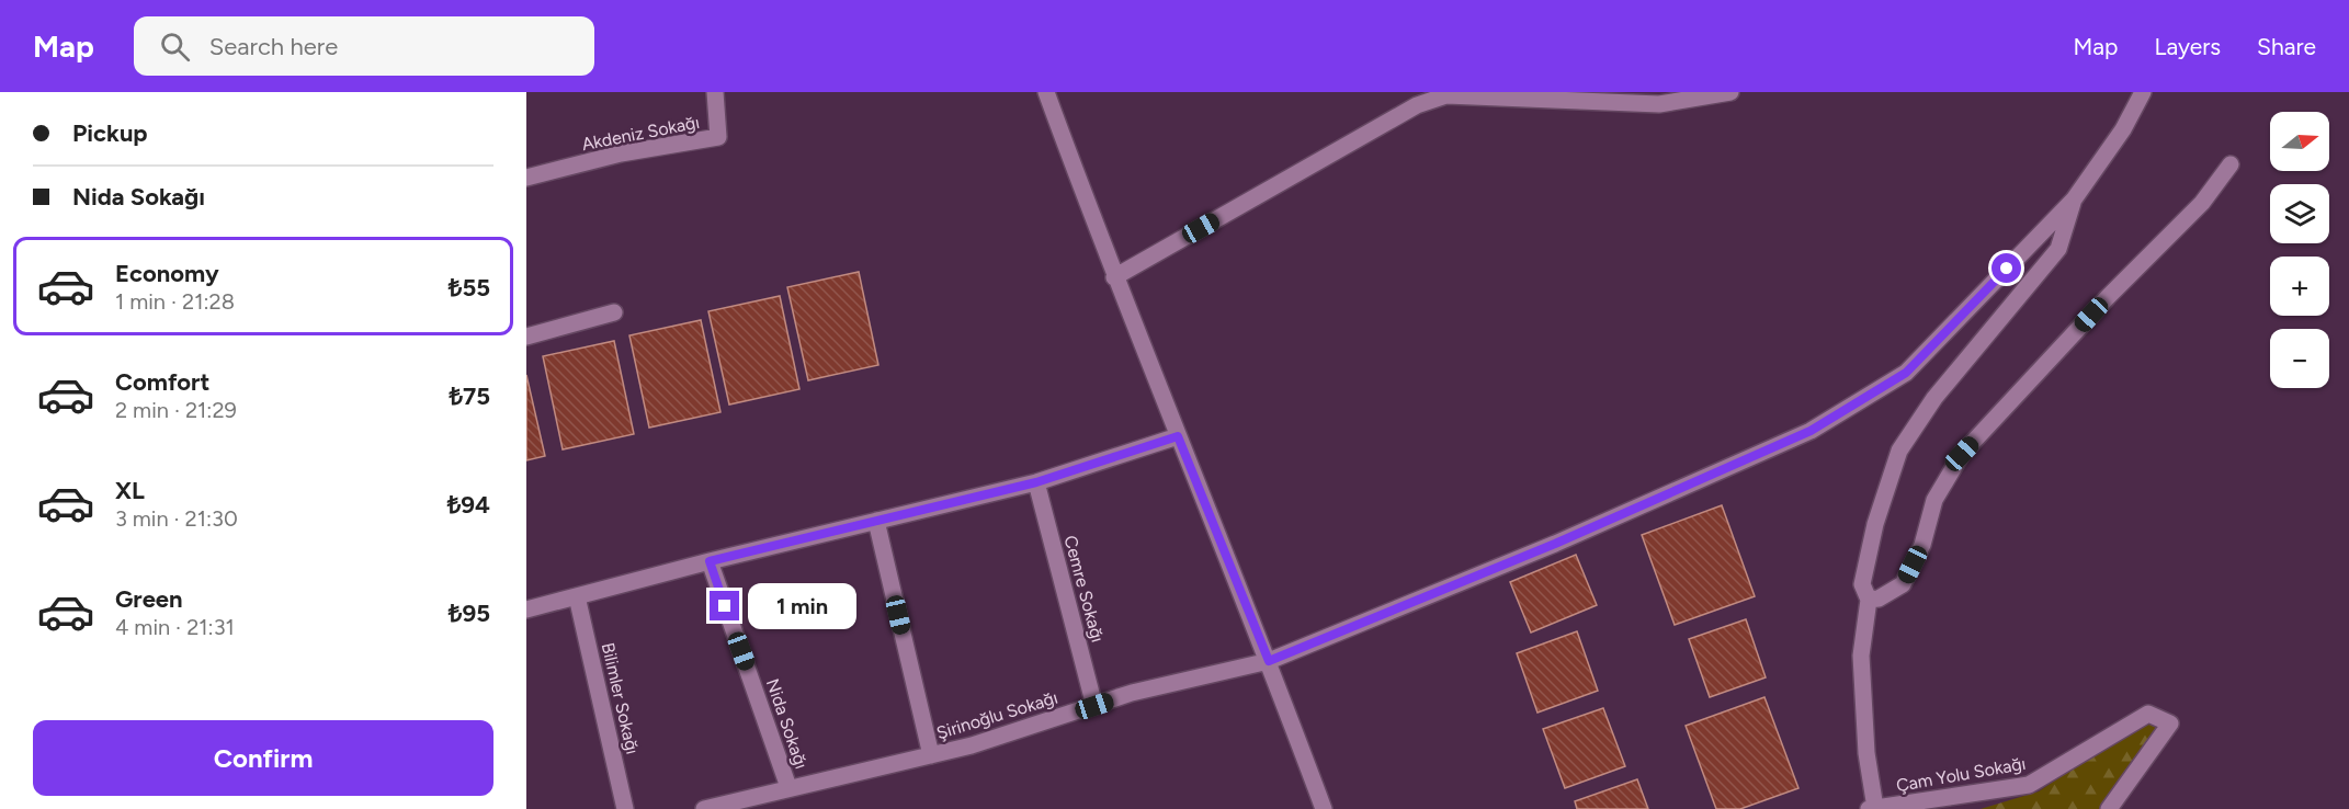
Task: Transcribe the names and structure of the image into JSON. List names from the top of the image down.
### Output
{
  "streets": {
    "street": [
      "Akdeniz Sokağı",
      "Cemre Sokağı",
      "Bilimler Sokağı",
      "Şirinoğlu Sokağı",
      "Nida Sokağı",
      "Çam Yolu Sokağı"
    ]
  },
  "crossings": [
    ["Cemre Sokağı", "Şirinoğlu Sokağı"],
    ["Şirinoğlu Sokağı", "Nida Sokağı"]
  ],
  "north": "right",
  "page": {
    "header": "Map",
    "search": "Search here",
    "nav": ["Map", "Layers", "Share"],
    "banner": ["Pickup", "Nida Sokağı"],
    "map_buttons": ["+", "−"],
    "list": [
      {
        "name": "Economy",
        "note": "1 min · 21:28",
        "value": "₺55"
      },
      {
        "name": "Comfort",
        "note": "2 min · 21:29",
        "value": "₺75"
      },
      {
        "name": "XL",
        "note": "3 min · 21:30",
        "value": "₺94"
      },
      {
        "name": "Green",
        "note": "4 min · 21:31",
        "value": "₺95"
      }
    ],
    "bubble": "1 min",
    "buttons": "Confirm"
  }
}
